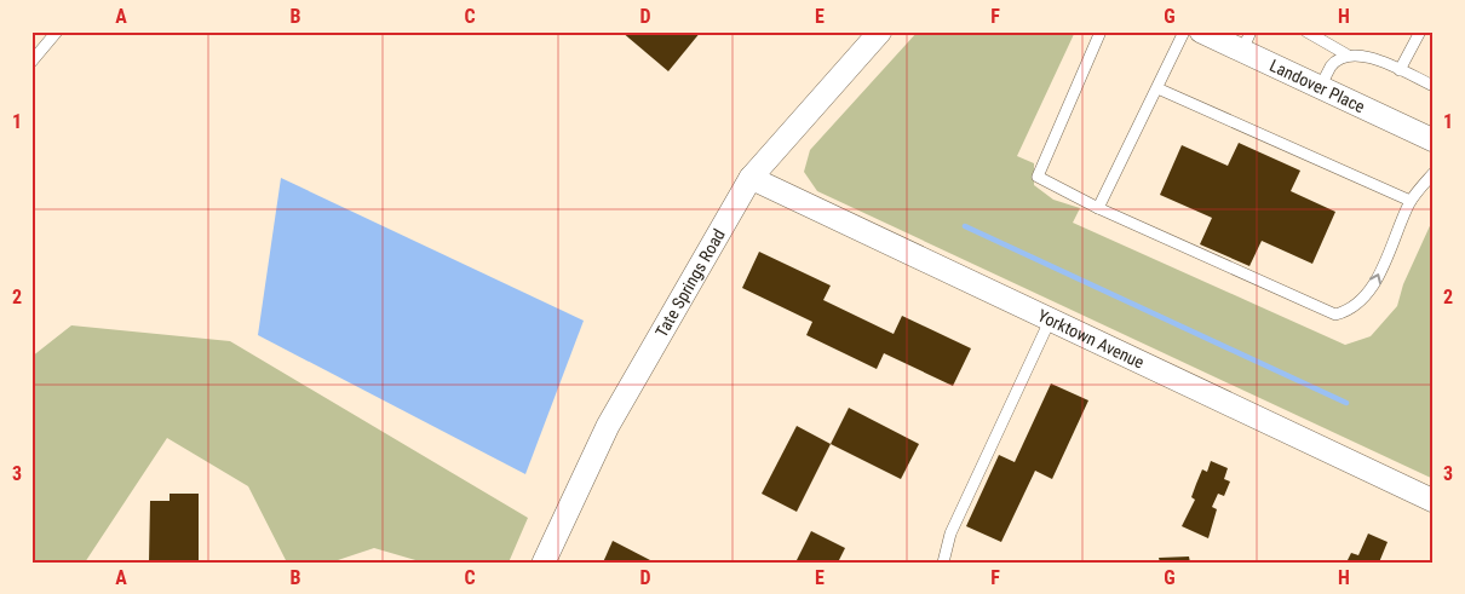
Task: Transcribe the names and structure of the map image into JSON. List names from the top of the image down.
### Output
{
  "streets": {
    "street": ["Landover Place", "Tate Springs Road", "Yorktown Avenue"]
  },
  "crossings": [
    ["Tate Springs Road", "Yorktown Avenue"]
  ],
  "grid": {
    "columns": [
      "A",
      "B",
      "C",
      "D",
      "E",
      "F",
      "G",
      "H"
    ],
    "rows": ["1", "2", "3"]
  }
}
